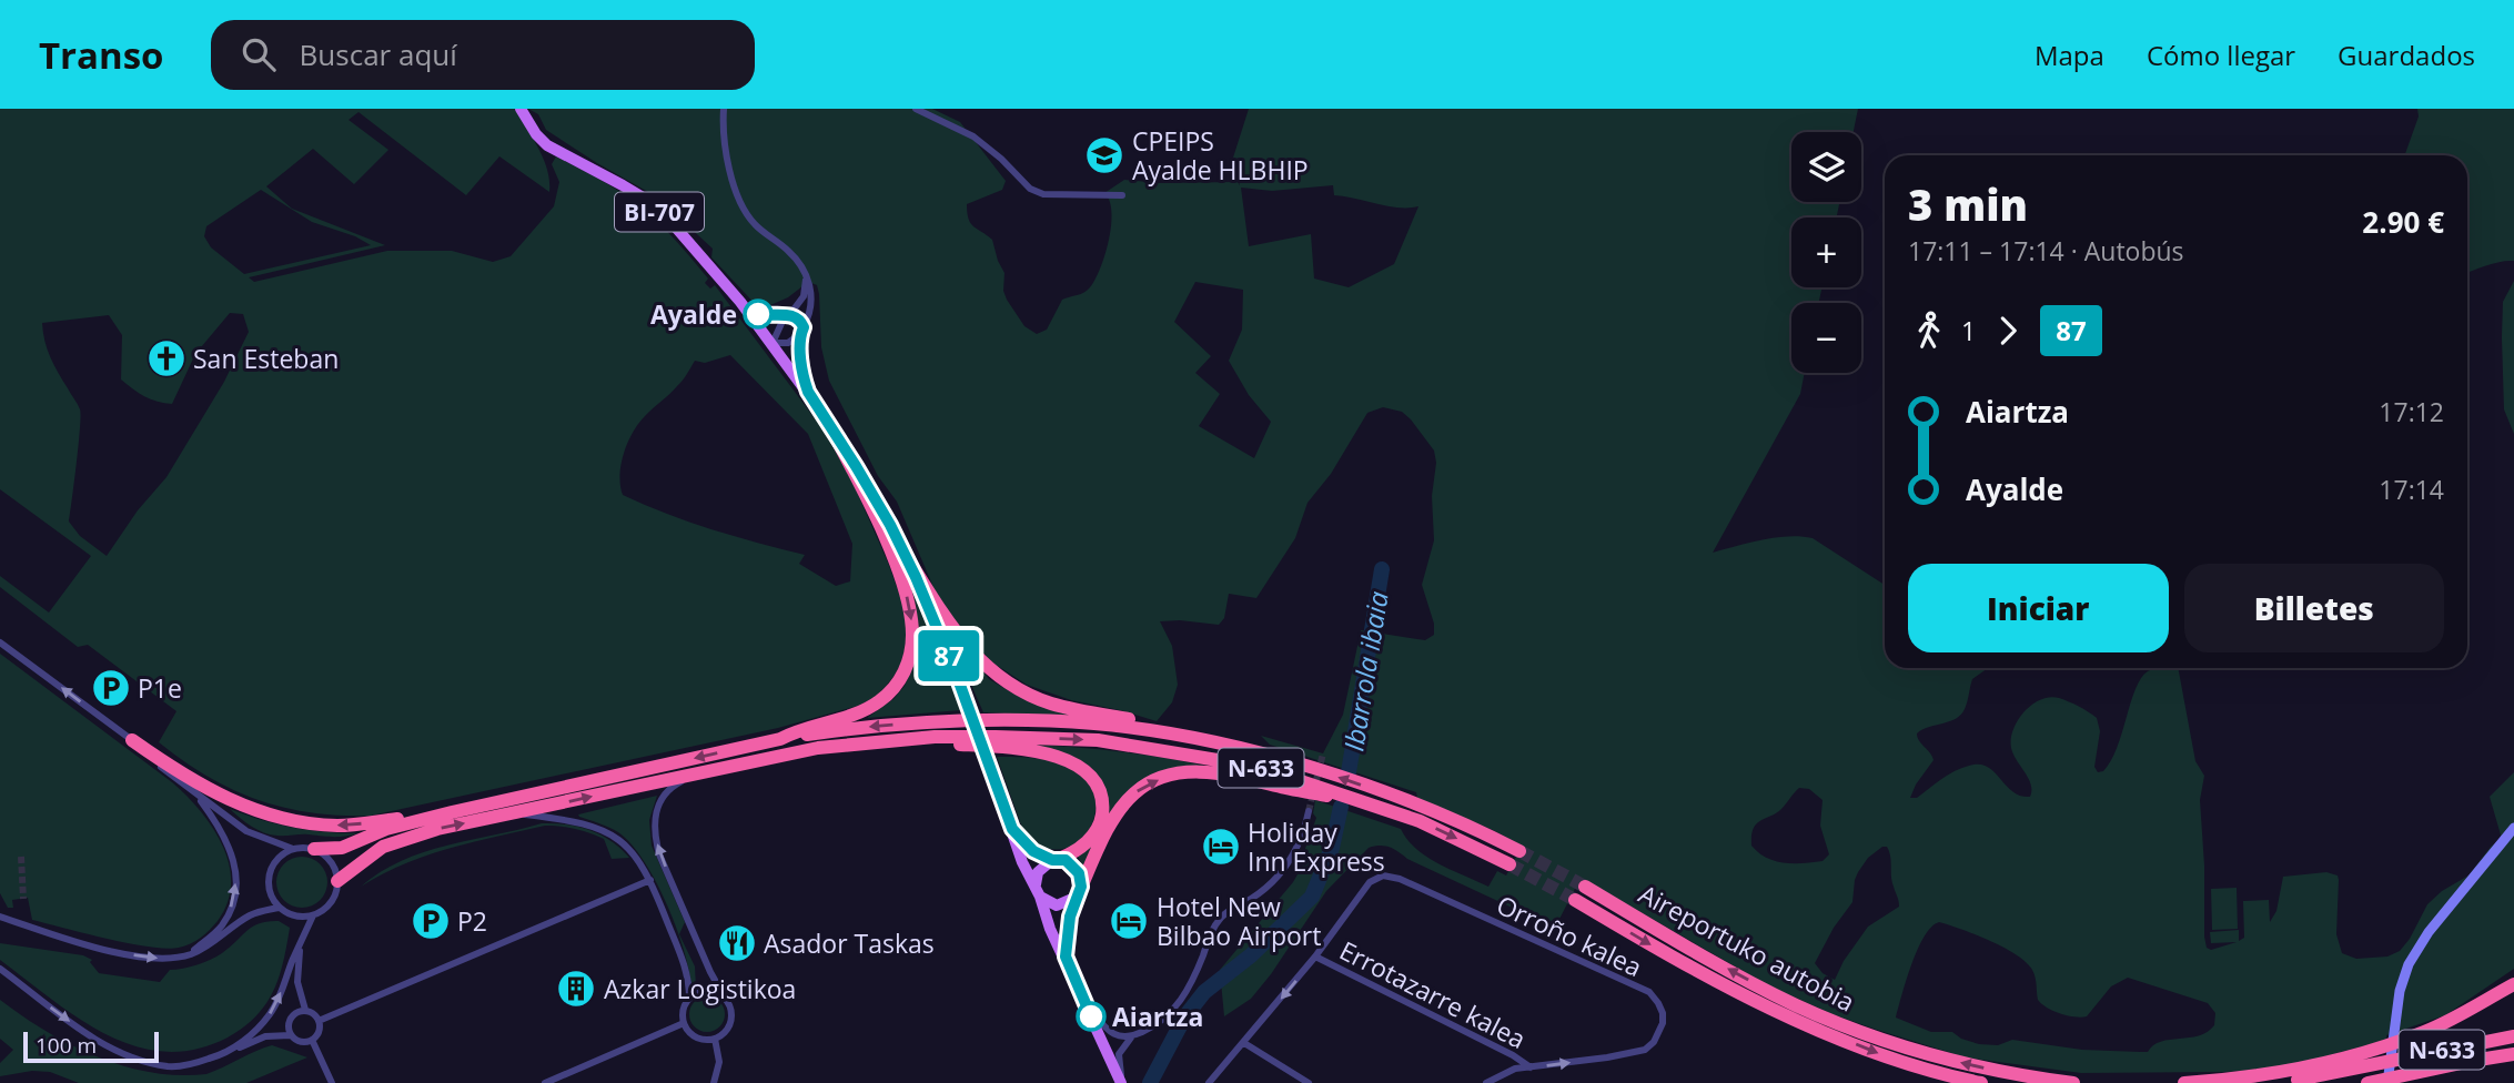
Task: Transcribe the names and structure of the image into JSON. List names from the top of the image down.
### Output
{
  "streets": {
    "highway": ["N-633", "Aireportuko autobia"],
    "main road": ["BI-707"],
    "street": ["Orroño kalea", "Errotazarre kalea"]
  },
  "crossings": [
    ["Orroño kalea", "Errotazarre kalea"]
  ],
  "water": ["Ibarrola ibaia"],
  "places": {
    "school or university": ["CPEIPS Ayalde HLBHIP"],
    "other": ["Ayalde", "Aiartza"],
    "church": ["San Esteban"],
    "parking": ["P1e", "P2"],
    "hotel": ["Holiday Inn Express", "Hotel New Bilbao Airport"],
    "restaurant": ["Asador Taskas"],
    "building": ["Azkar Logistikoa"]
  },
  "lines": ["bus line 87"],
  "scale_bar": "100 m",
  "page": {
    "header": "Transo",
    "search": "Buscar aquí",
    "nav": ["Mapa", "Cómo llegar", "Guardados"],
    "on_map": "87",
    "map_buttons": ["+", "−"],
    "heading": ["3 min", "17:11 – 17:14 · Autobús", "2.90 €"],
    "legs": ["1", "87"],
    "list": [
      {
        "name": "Aiartza",
        "value": "17:12"
      },
      {
        "name": "Ayalde",
        "value": "17:14"
      }
    ],
    "buttons": ["Iniciar", "Billetes"],
    "scale": "100 m"
  }
}
